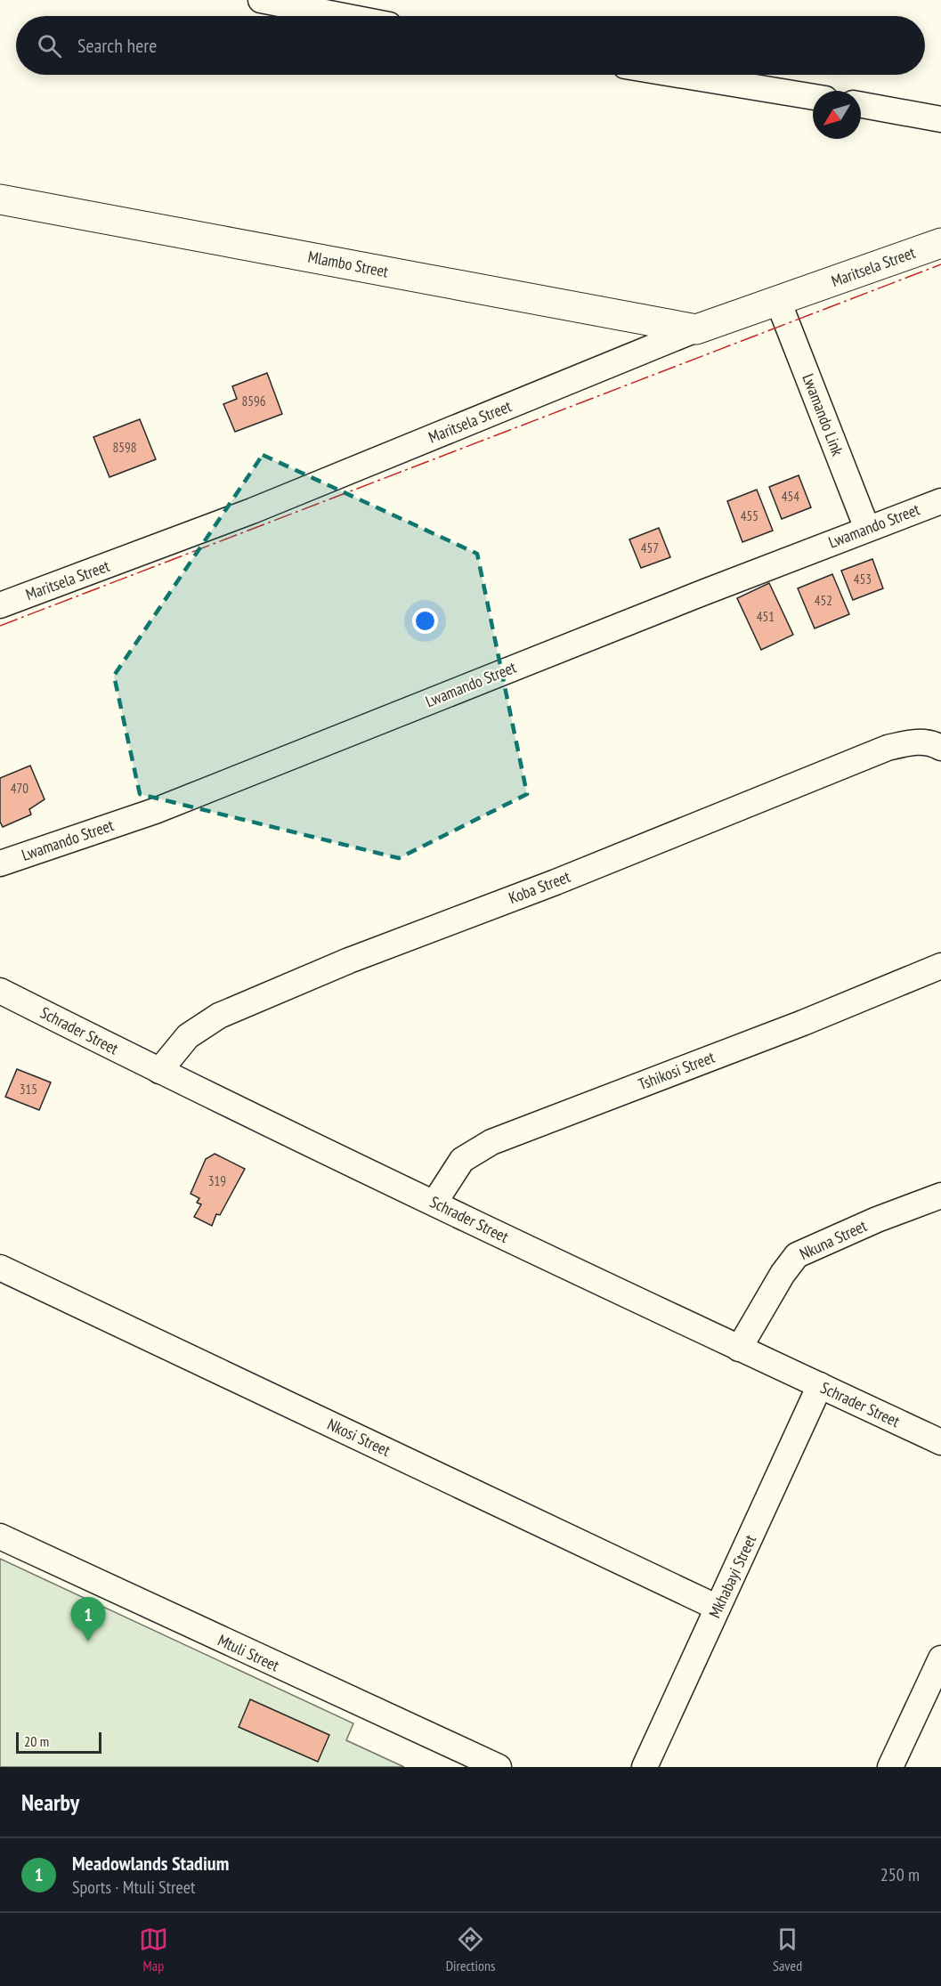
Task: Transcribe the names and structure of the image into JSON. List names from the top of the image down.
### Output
{
  "streets": {
    "street": [
      "Mlambo Street",
      "Maritsela Street",
      "Lwamando Link",
      "Lwamando Street",
      "Koba Street",
      "Schrader Street",
      "Tshikosi Street",
      "Nkuna Street",
      "Nkosi Street",
      "Mkhabayi Street",
      "Mtuli Street"
    ]
  },
  "crossings": [
    ["Mlambo Street", "Maritsela Street"],
    ["Maritsela Street", "Lwamando Link"],
    ["Lwamando Link", "Lwamando Street"],
    ["Koba Street", "Schrader Street"],
    ["Schrader Street", "Tshikosi Street"],
    ["Schrader Street", "Nkuna Street"],
    ["Schrader Street", "Mkhabayi Street"],
    ["Nkosi Street", "Mkhabayi Street"]
  ],
  "house_numbers": [
    "8596",
    "8598",
    "454",
    "455",
    "457",
    "453",
    "452",
    "451",
    "470",
    "315",
    "319"
  ],
  "scale_bar": "20 m",
  "north": "bottom left",
  "page": {
    "search": "Search here",
    "pins": "1",
    "scale": "20 m",
    "heading": "Nearby",
    "list": [
      {
        "mark": "1",
        "name": "Meadowlands Stadium",
        "note": "Sports · Mtuli Street",
        "value": "250 m"
      }
    ],
    "nav": ["Map", "Directions", "Saved"]
  }
}
